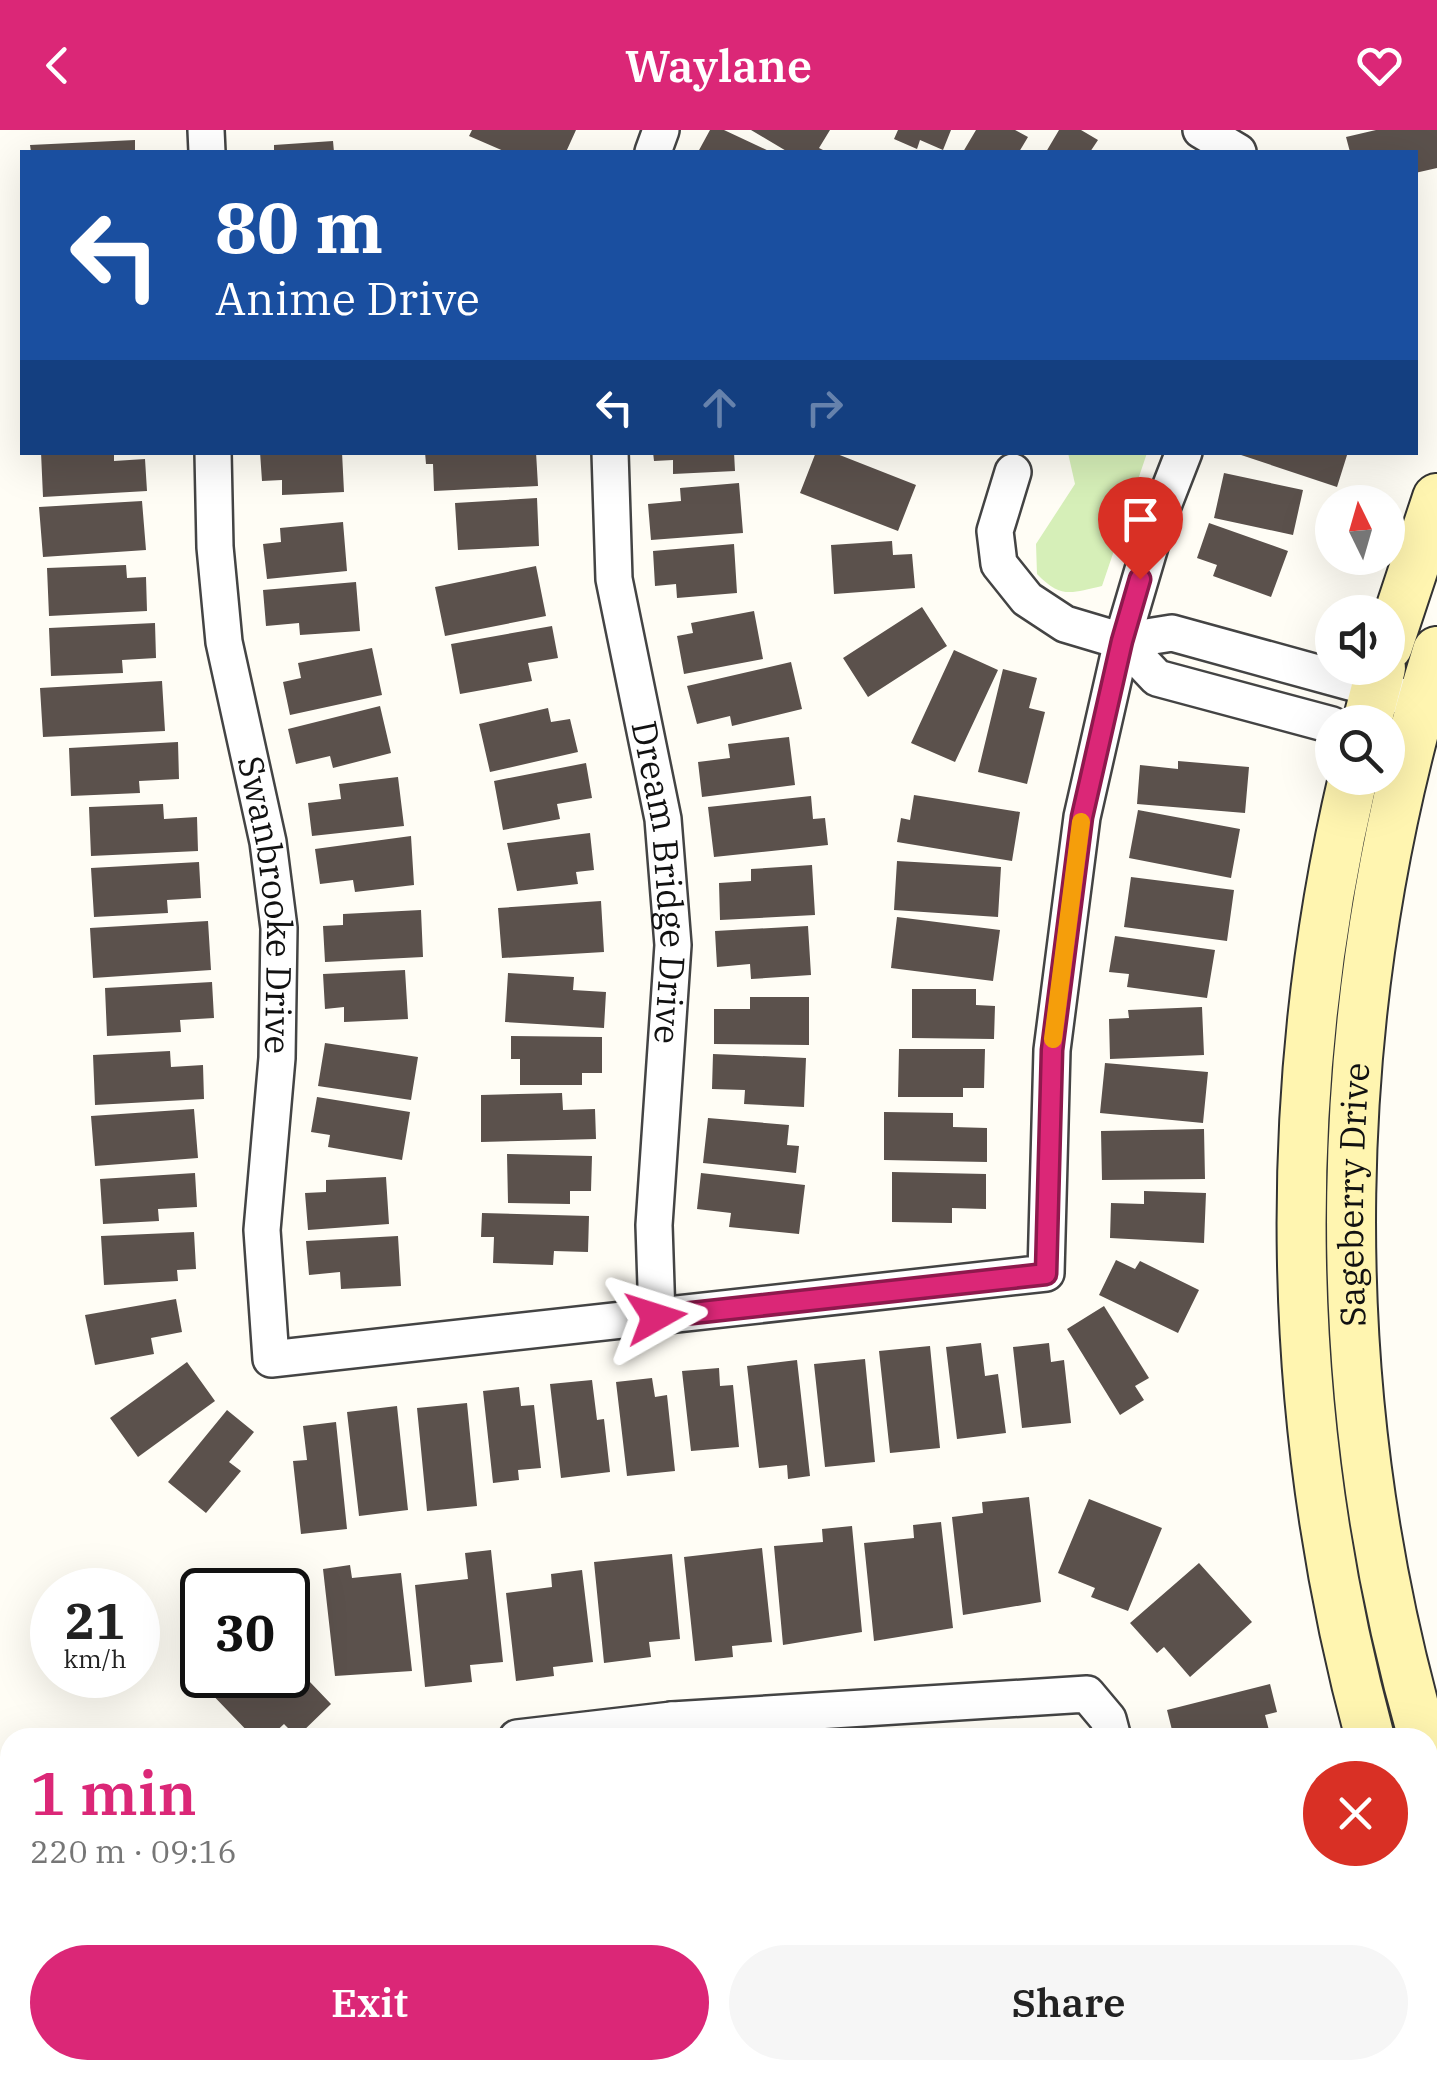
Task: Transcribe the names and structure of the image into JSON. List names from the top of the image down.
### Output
{
  "streets": {
    "street": ["Dream Bridge Drive", "Swanbrooke Drive", "Sageberry Drive"]
  },
  "crossings": [
    ["Dream Bridge Drive", "Swanbrooke Drive"]
  ],
  "north": "top",
  "page": {
    "header": "Waylane",
    "turn": ["80 m", "Anime Drive"],
    "speed": "21 km/h",
    "limit": "30",
    "heading": ["1 min", "220 m · 09:16"],
    "buttons": ["Exit", "Share"]
  }
}
